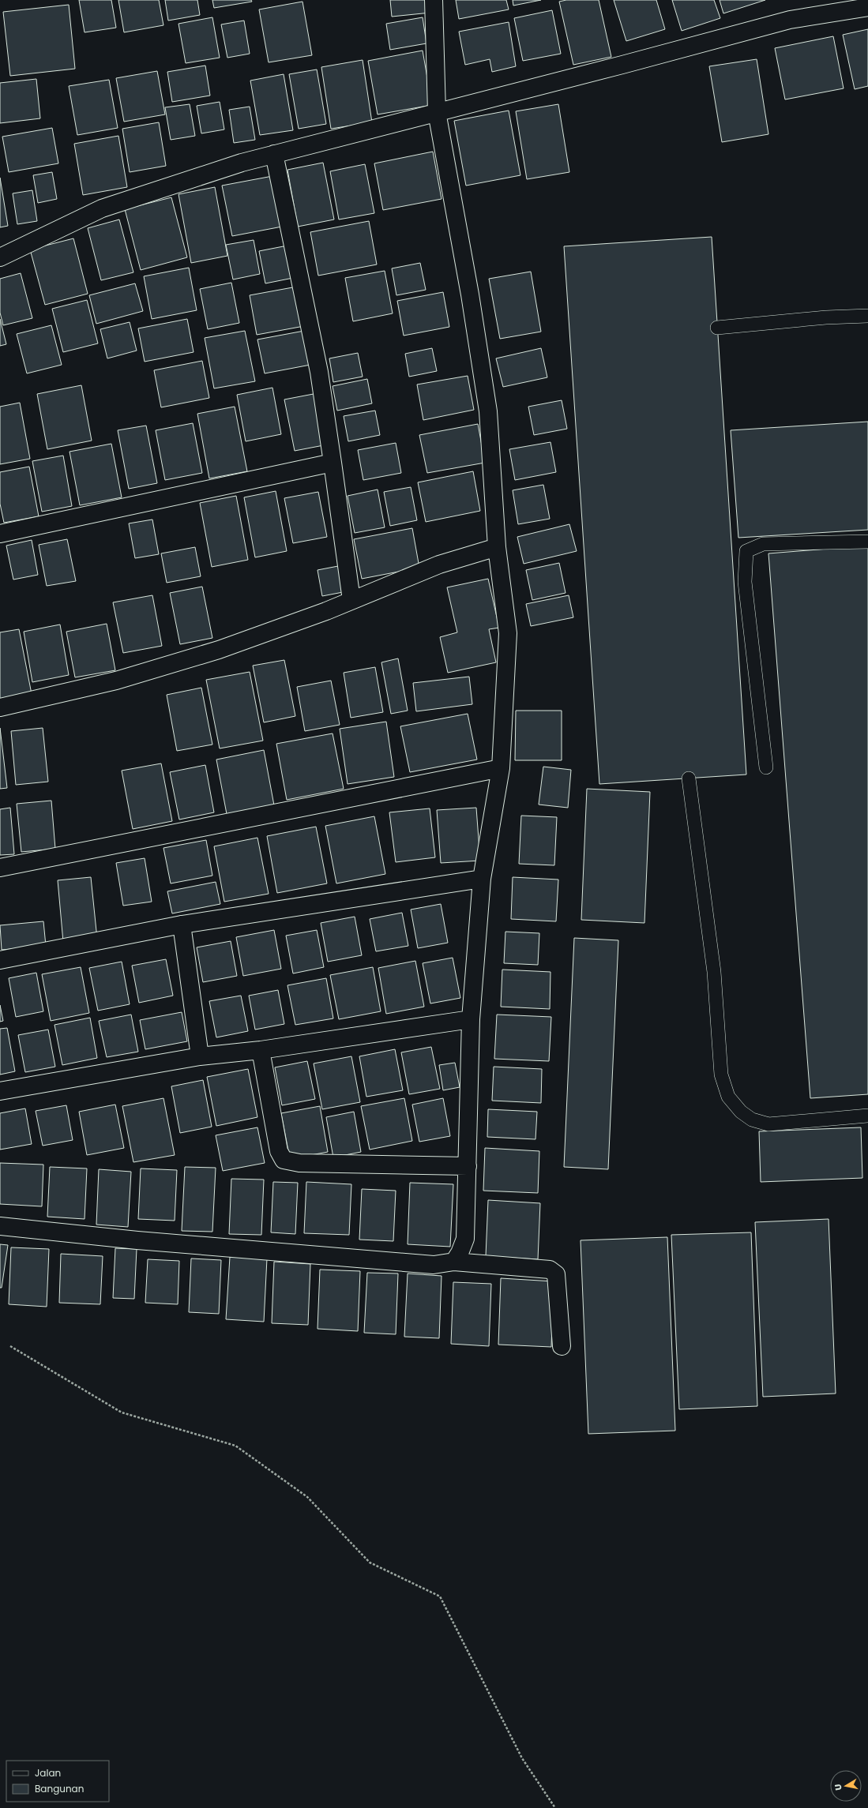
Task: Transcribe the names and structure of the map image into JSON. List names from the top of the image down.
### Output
{
  "legend": ["Jalan", "Bangunan"],
  "north": "left"
}
